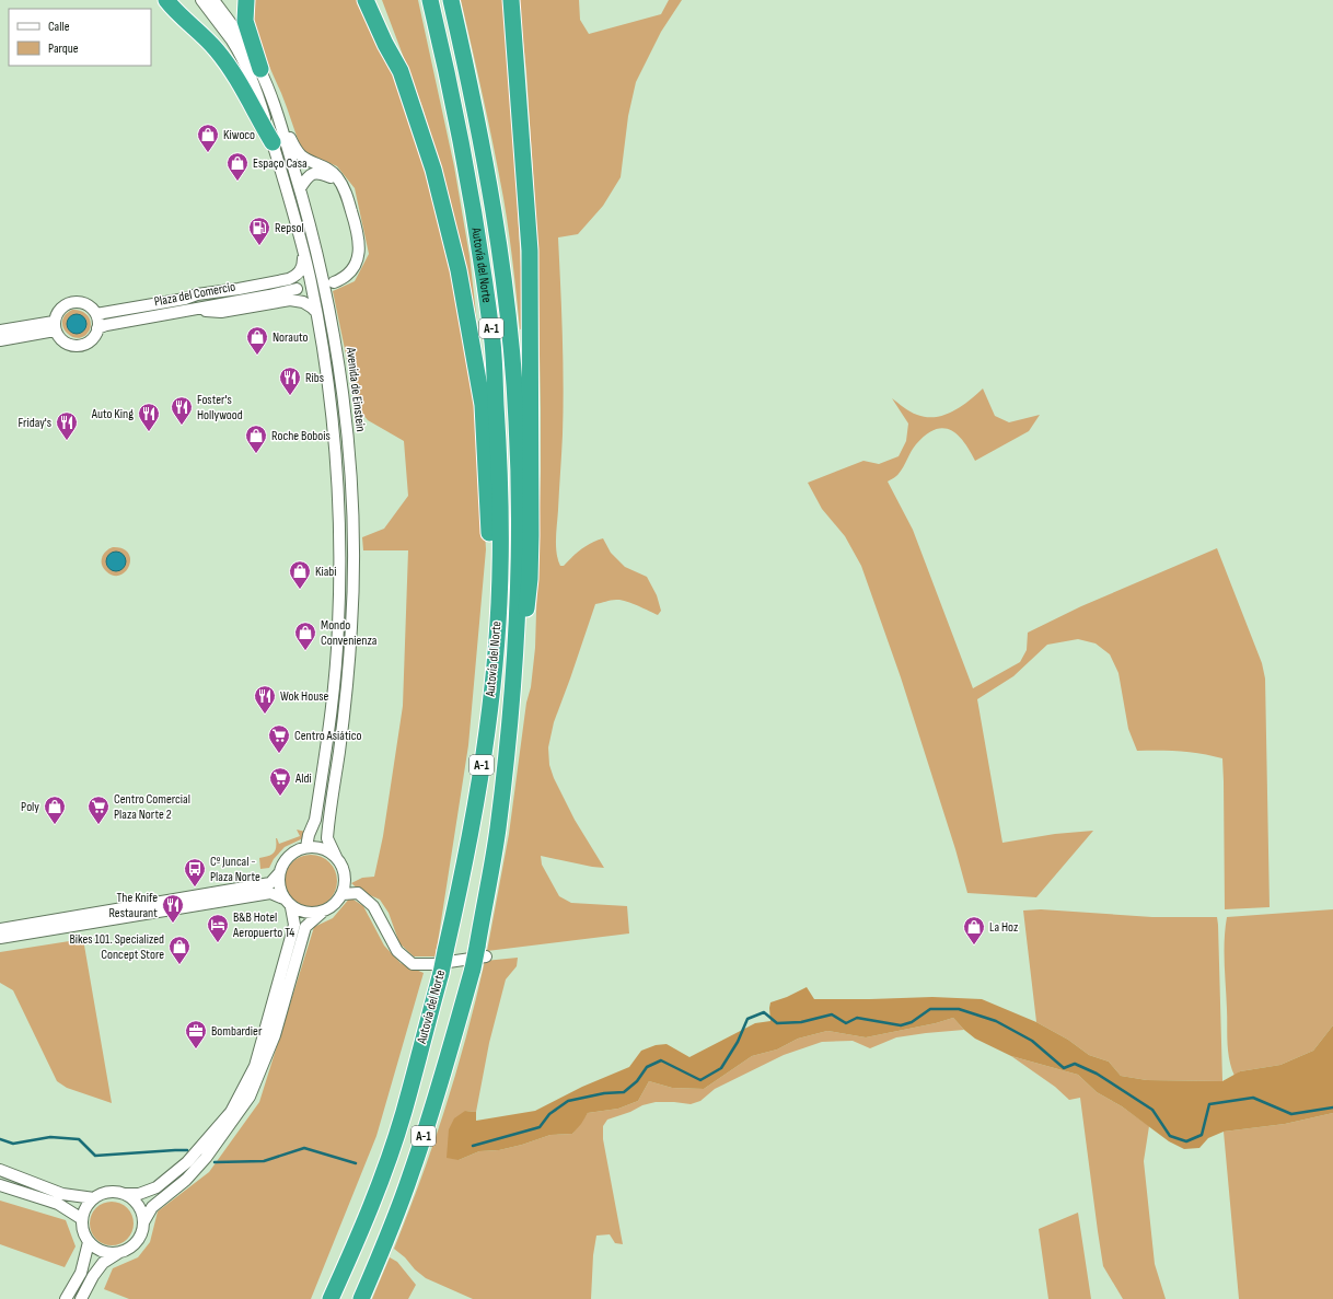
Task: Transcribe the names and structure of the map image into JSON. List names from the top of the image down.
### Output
{
  "streets": {
    "highway": ["Autovía del Norte", "A-1"],
    "street": ["Plaza del Comercio", "Avenida de Einstein"]
  },
  "crossings": [
    ["Plaza del Comercio", "Avenida de Einstein"]
  ],
  "places": {
    "shop": [
      "Kiwoco",
      "Espaço Casa",
      "Norauto",
      "Roche Bobois",
      "Kiabi",
      "Mondo Convenienza",
      "Poly",
      "La Hoz",
      "Bikes 101. Specialized Concept Store"
    ],
    "fuel station": ["Repsol"],
    "restaurant": [
      "Ribs",
      "Foster's Hollywood",
      "Auto King",
      "Friday's",
      "Wok House",
      "The Knife Restaurant"
    ],
    "supermarket": ["Centro Asiático", "Aldi", "Centro Comercial Plaza Norte 2"],
    "bus stop": ["Cº Juncal - Plaza Norte"],
    "hotel": ["B&B Hotel Aeropuerto T4"],
    "office": ["Bombardier"]
  },
  "legend": ["Calle", "Parque"]
}
